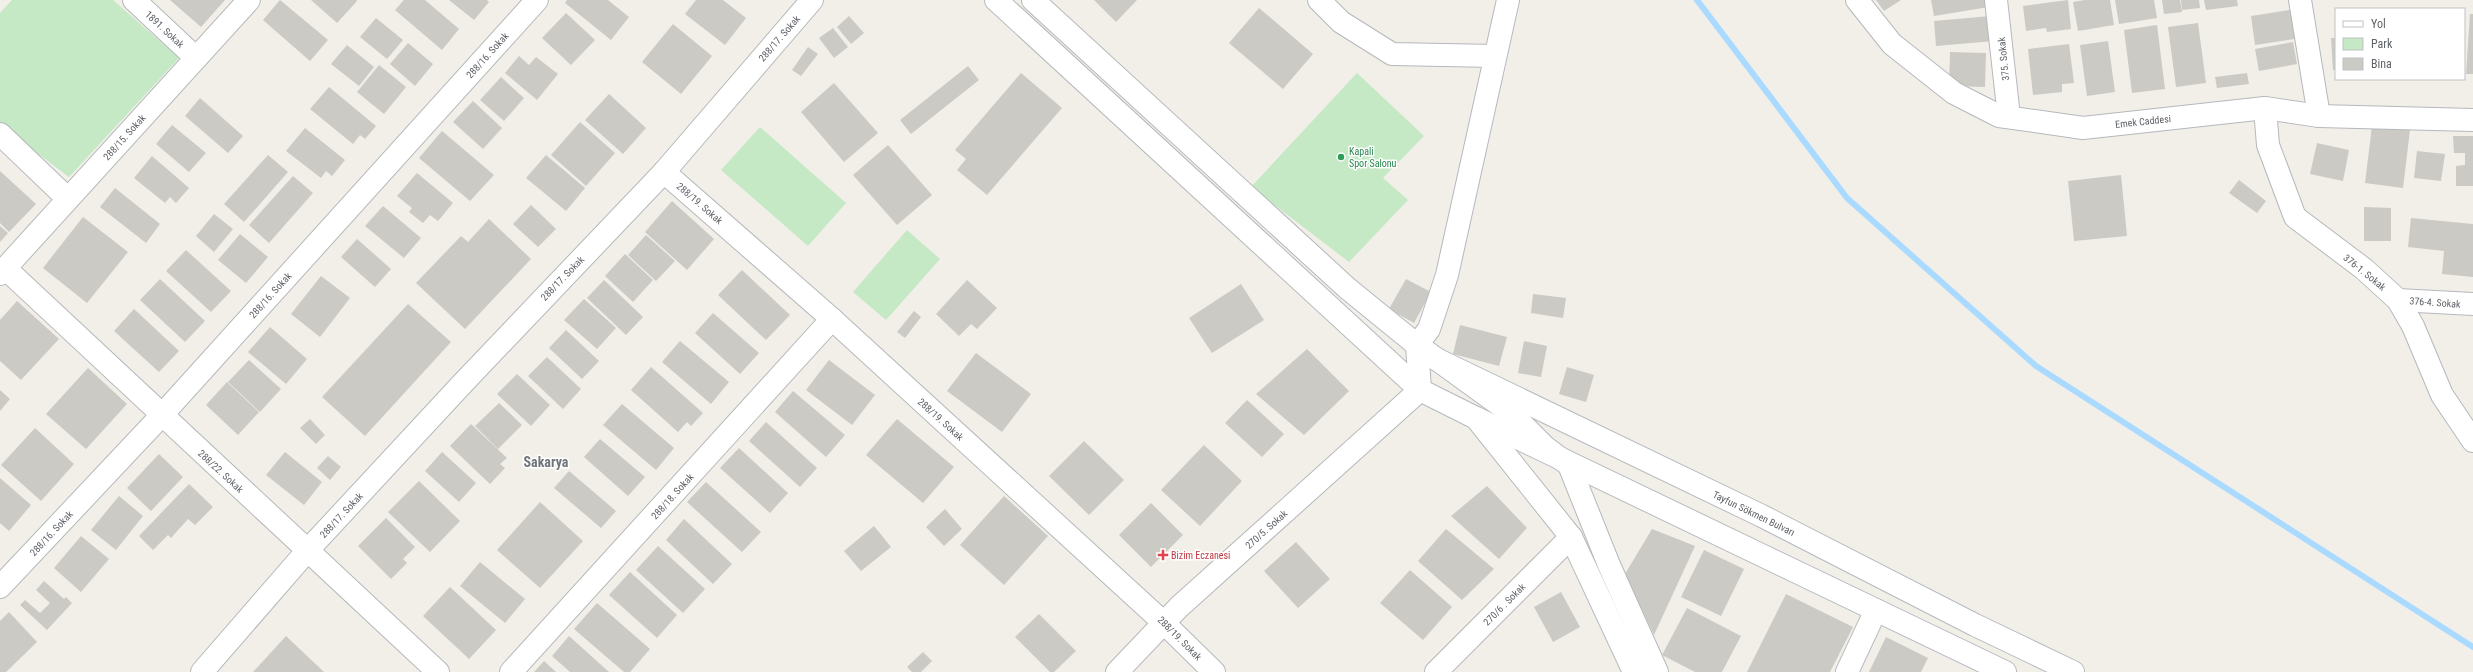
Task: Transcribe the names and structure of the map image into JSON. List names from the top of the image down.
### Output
{
  "streets": {
    "street": [
      "1891. Sokak",
      "288/17. Sokak",
      "288/16. Sokak",
      "375. Sokak",
      "Emek Caddesi",
      "288/15. Sokak",
      "288/19. Sokak",
      "376-1. Sokak",
      "376-4. Sokak",
      "288/22. Sokak",
      "288/18. Sokak",
      "Tayfun Sökmen Bulvarı",
      "270/5. Sokak",
      "270/6 . Sokak"
    ]
  },
  "crossings": [
    ["1891. Sokak", "288/15. Sokak"],
    ["288/17. Sokak", "288/19. Sokak"],
    ["288/17. Sokak", "288/22. Sokak"],
    ["288/16. Sokak", "288/22. Sokak"],
    ["375. Sokak", "Emek Caddesi"],
    ["Emek Caddesi", "376-1. Sokak"],
    ["288/15. Sokak", "288/22. Sokak"],
    ["288/19. Sokak", "288/18. Sokak"],
    ["288/19. Sokak", "270/5. Sokak"],
    ["376-1. Sokak", "376-4. Sokak"]
  ],
  "districts": ["Sakarya"],
  "places": {
    "other": ["Kapali Spor Salonu"],
    "health": ["Bizim Eczanesi"]
  },
  "legend": ["Yol", "Park", "Bina"]
}
